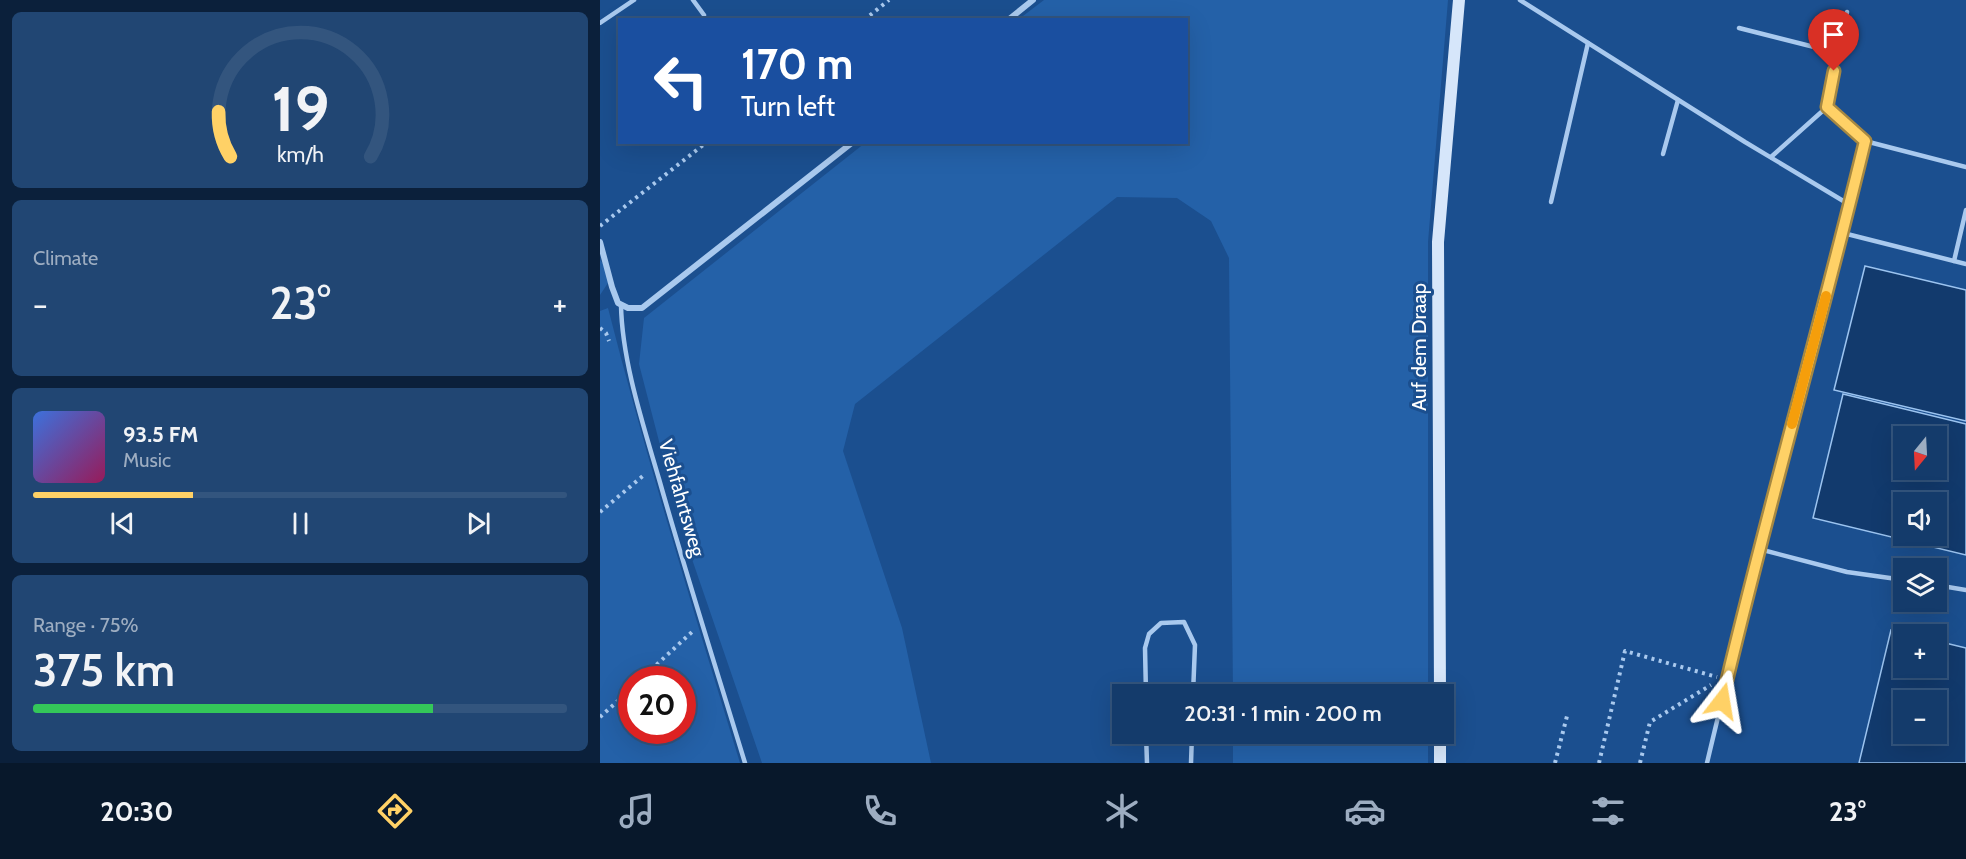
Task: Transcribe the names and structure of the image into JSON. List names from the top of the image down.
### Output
{
  "streets": {
    "street": ["Auf dem Draap", "Viehfahrtsweg"]
  },
  "north": "bottom",
  "page": {
    "turn": ["170 m", "Turn left"],
    "tile": [
      "Climate",
      ["Range · 75%", "375 km"]
    ],
    "heat": ["−", "23°", "+"],
    "song": ["93.5 FM", "Music"],
    "map_buttons": ["+", "−"],
    "limit": "20",
    "trip": "20:31 · 1 min · 200 m",
    "tabs": ["20:30", "23°"],
    "gauge": ["19", "km/h"]
  }
}
